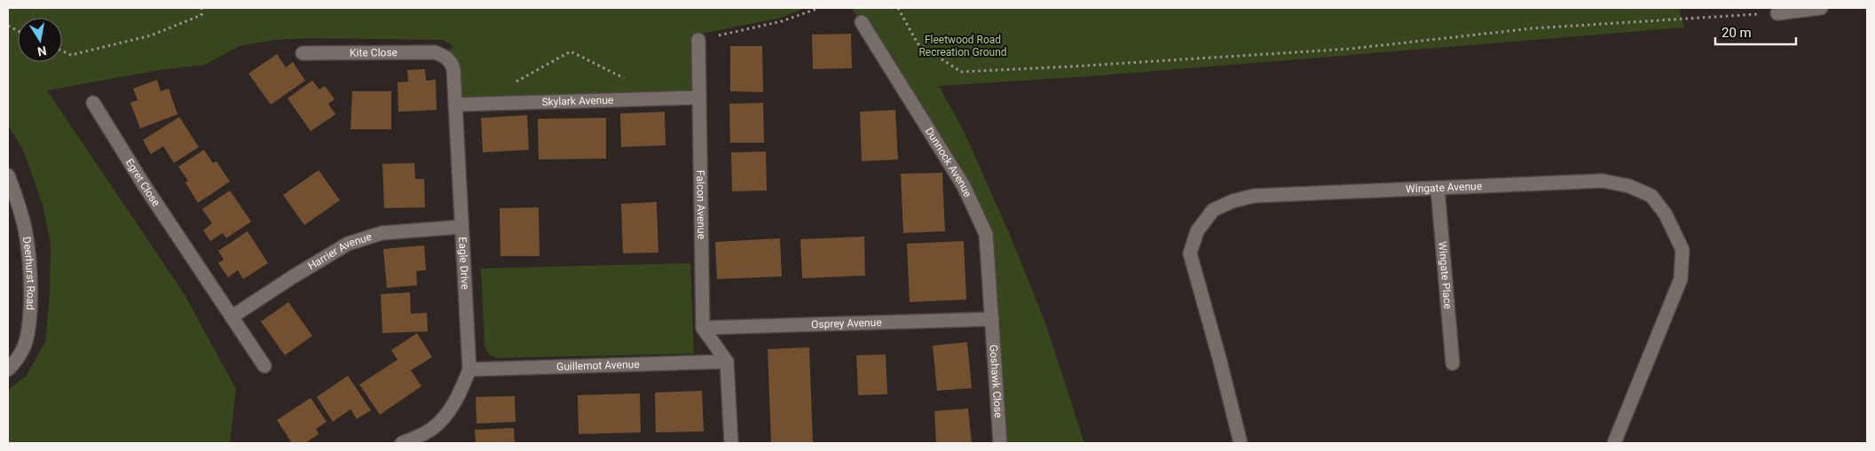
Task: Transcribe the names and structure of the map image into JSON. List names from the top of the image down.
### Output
{
  "streets": {
    "street": [
      "Kite Close",
      "Skylark Avenue",
      "Dunnock Avenue",
      "Egret Close",
      "Wingate Avenue",
      "Falcon Avenue",
      "Harrier Avenue",
      "Eagle Drive",
      "Deerhurst Road",
      "Wingate Place",
      "Osprey Avenue",
      "Guillemot Avenue",
      "Goshawk Close"
    ]
  },
  "crossings": [
    ["Kite Close", "Eagle Drive"],
    ["Skylark Avenue", "Falcon Avenue"],
    ["Skylark Avenue", "Eagle Drive"],
    ["Dunnock Avenue", "Osprey Avenue"],
    ["Dunnock Avenue", "Goshawk Close"],
    ["Egret Close", "Harrier Avenue"],
    ["Wingate Avenue", "Wingate Place"],
    ["Falcon Avenue", "Osprey Avenue"],
    ["Harrier Avenue", "Eagle Drive"],
    ["Eagle Drive", "Guillemot Avenue"],
    ["Osprey Avenue", "Goshawk Close"]
  ],
  "parks": ["Fleetwood Road Recreation Ground"],
  "scale_bar": "20 m",
  "north": "bottom"
}
